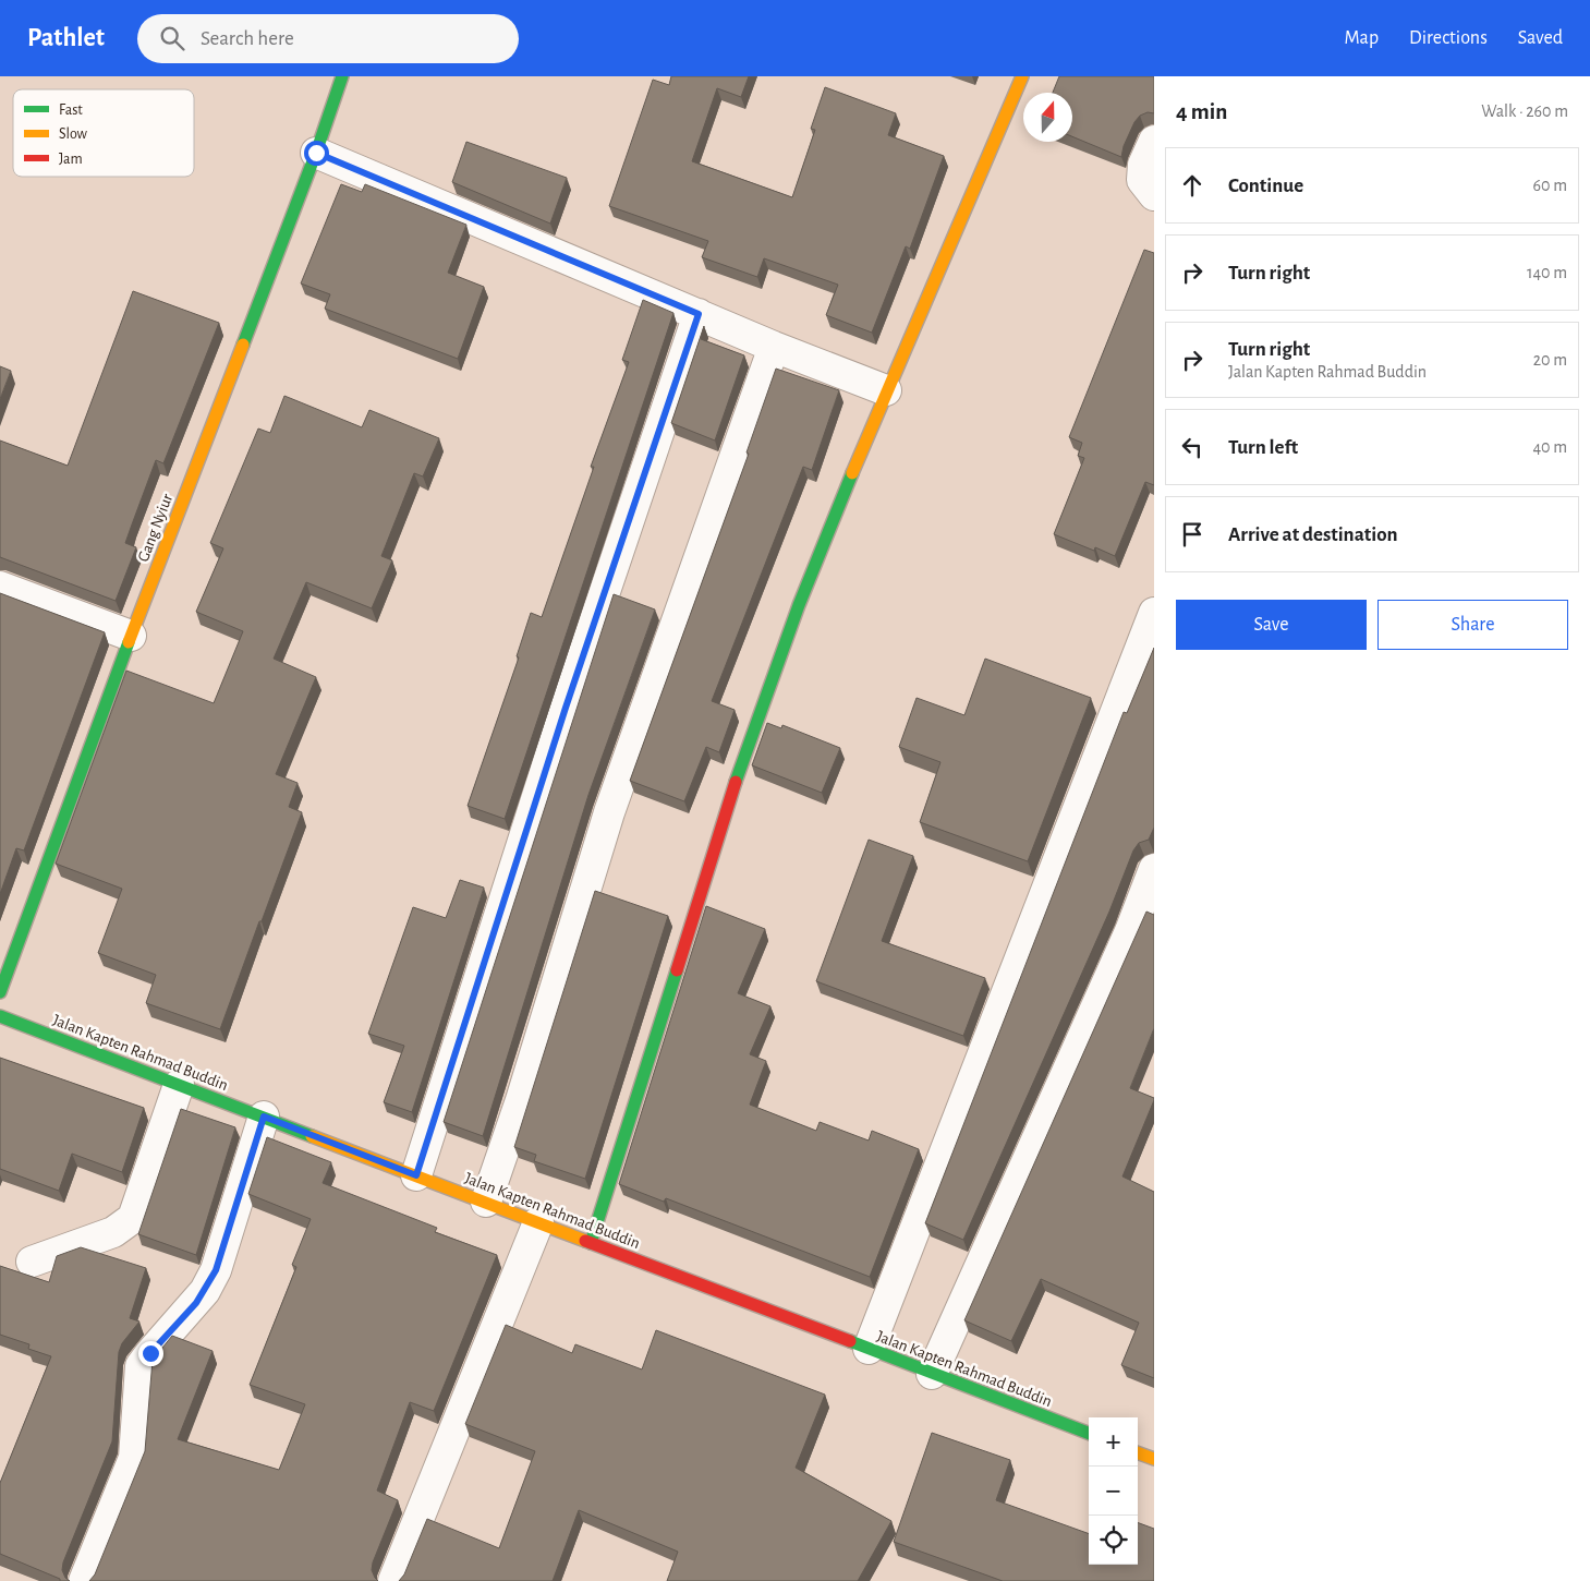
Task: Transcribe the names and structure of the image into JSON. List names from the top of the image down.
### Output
{
  "streets": {
    "street": ["Gang Nyiur", "Jalan Kapten Rahmad Buddin"]
  },
  "legend": ["Fast", "Slow", "Jam"],
  "north": "top",
  "page": {
    "header": "Pathlet",
    "search": "Search here",
    "nav": ["Map", "Directions", "Saved"],
    "heading": ["4 min", "Walk · 260 m"],
    "list": [
      ["Continue", "60 m"],
      ["Turn right", "140 m"],
      ["Turn right", "Jalan Kapten Rahmad Buddin", "20 m"],
      ["Turn left", "40 m"],
      "Arrive at destination"
    ],
    "buttons": ["Save", "Share"],
    "map_buttons": ["+", "−"]
  }
}
